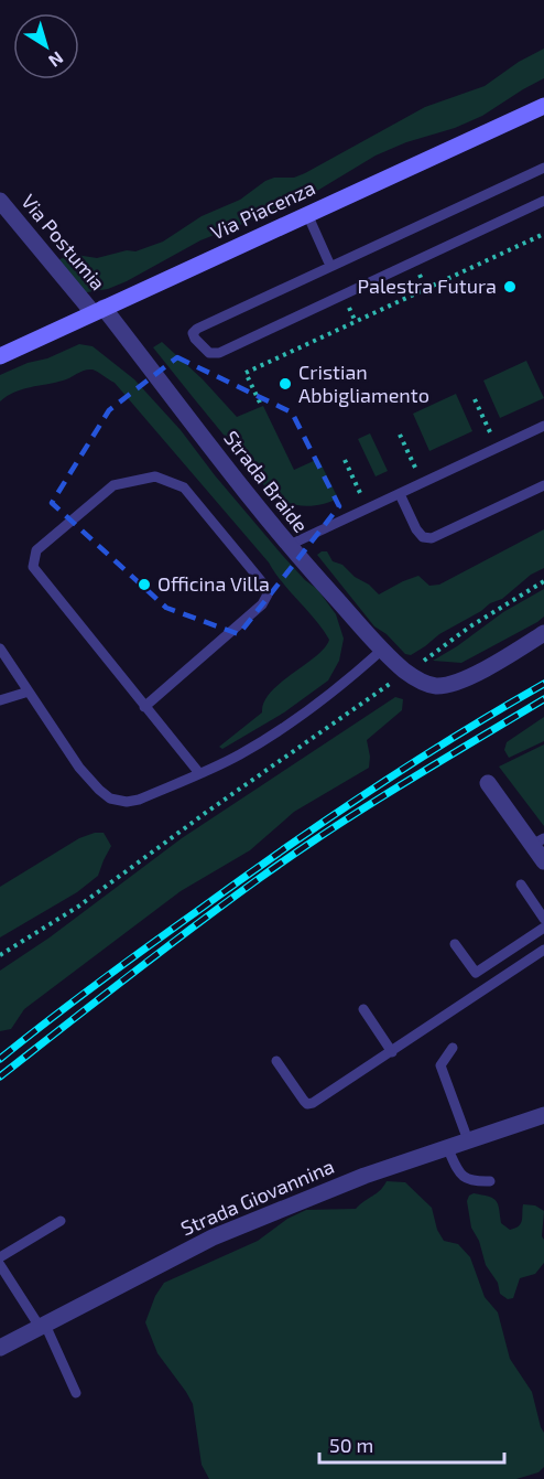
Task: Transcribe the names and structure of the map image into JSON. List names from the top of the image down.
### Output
{
  "streets": {
    "main road": ["Via Piacenza"],
    "street": ["Via Postumia", "Strada Braide", "Strada Giovannina"]
  },
  "crossings": [
    ["Via Piacenza", "Via Postumia"],
    ["Via Piacenza", "Strada Braide"],
    ["Via Postumia", "Strada Braide"]
  ],
  "places": ["Palestra Futura", "Cristian Abbigliamento", "Officina Villa"],
  "scale_bar": "50 m",
  "north": "bottom right"
}
